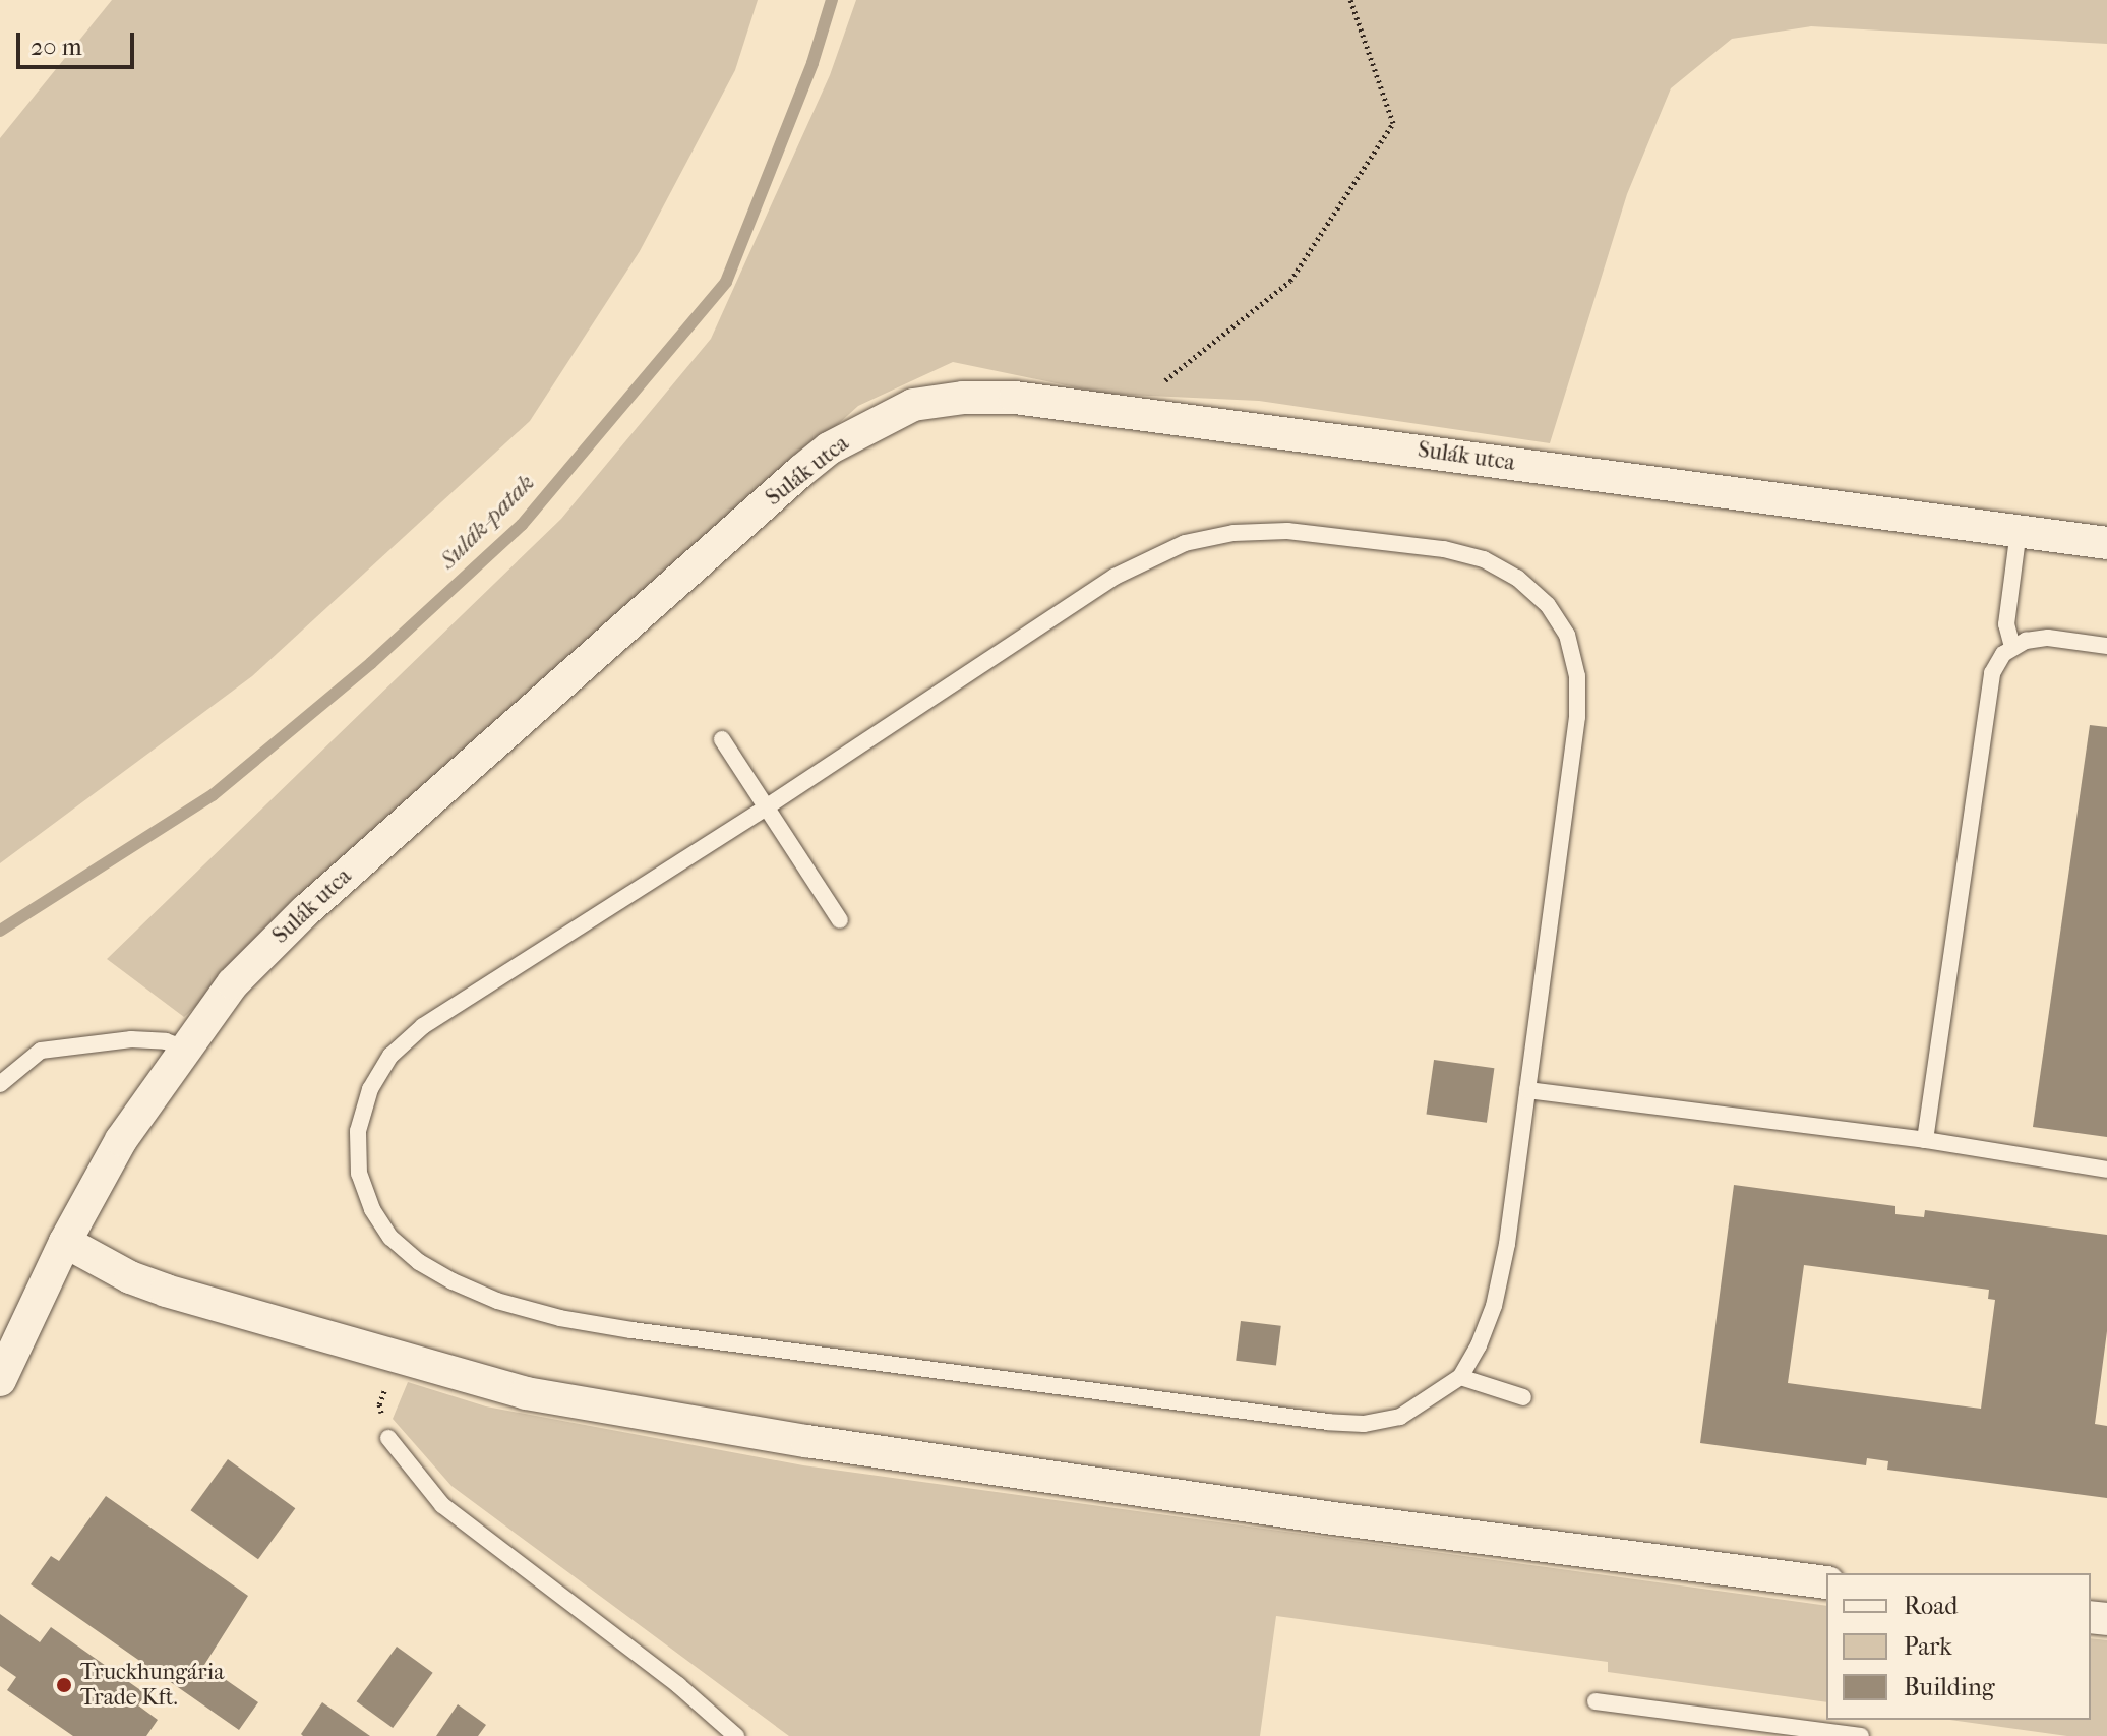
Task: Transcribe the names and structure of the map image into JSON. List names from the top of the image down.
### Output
{
  "streets": {
    "street": ["Sulák utca"]
  },
  "water": ["Sulák-patak"],
  "places": ["Truckhungária Trade Kft."],
  "legend": ["Road", "Park", "Building"],
  "scale_bar": "20 m"
}
